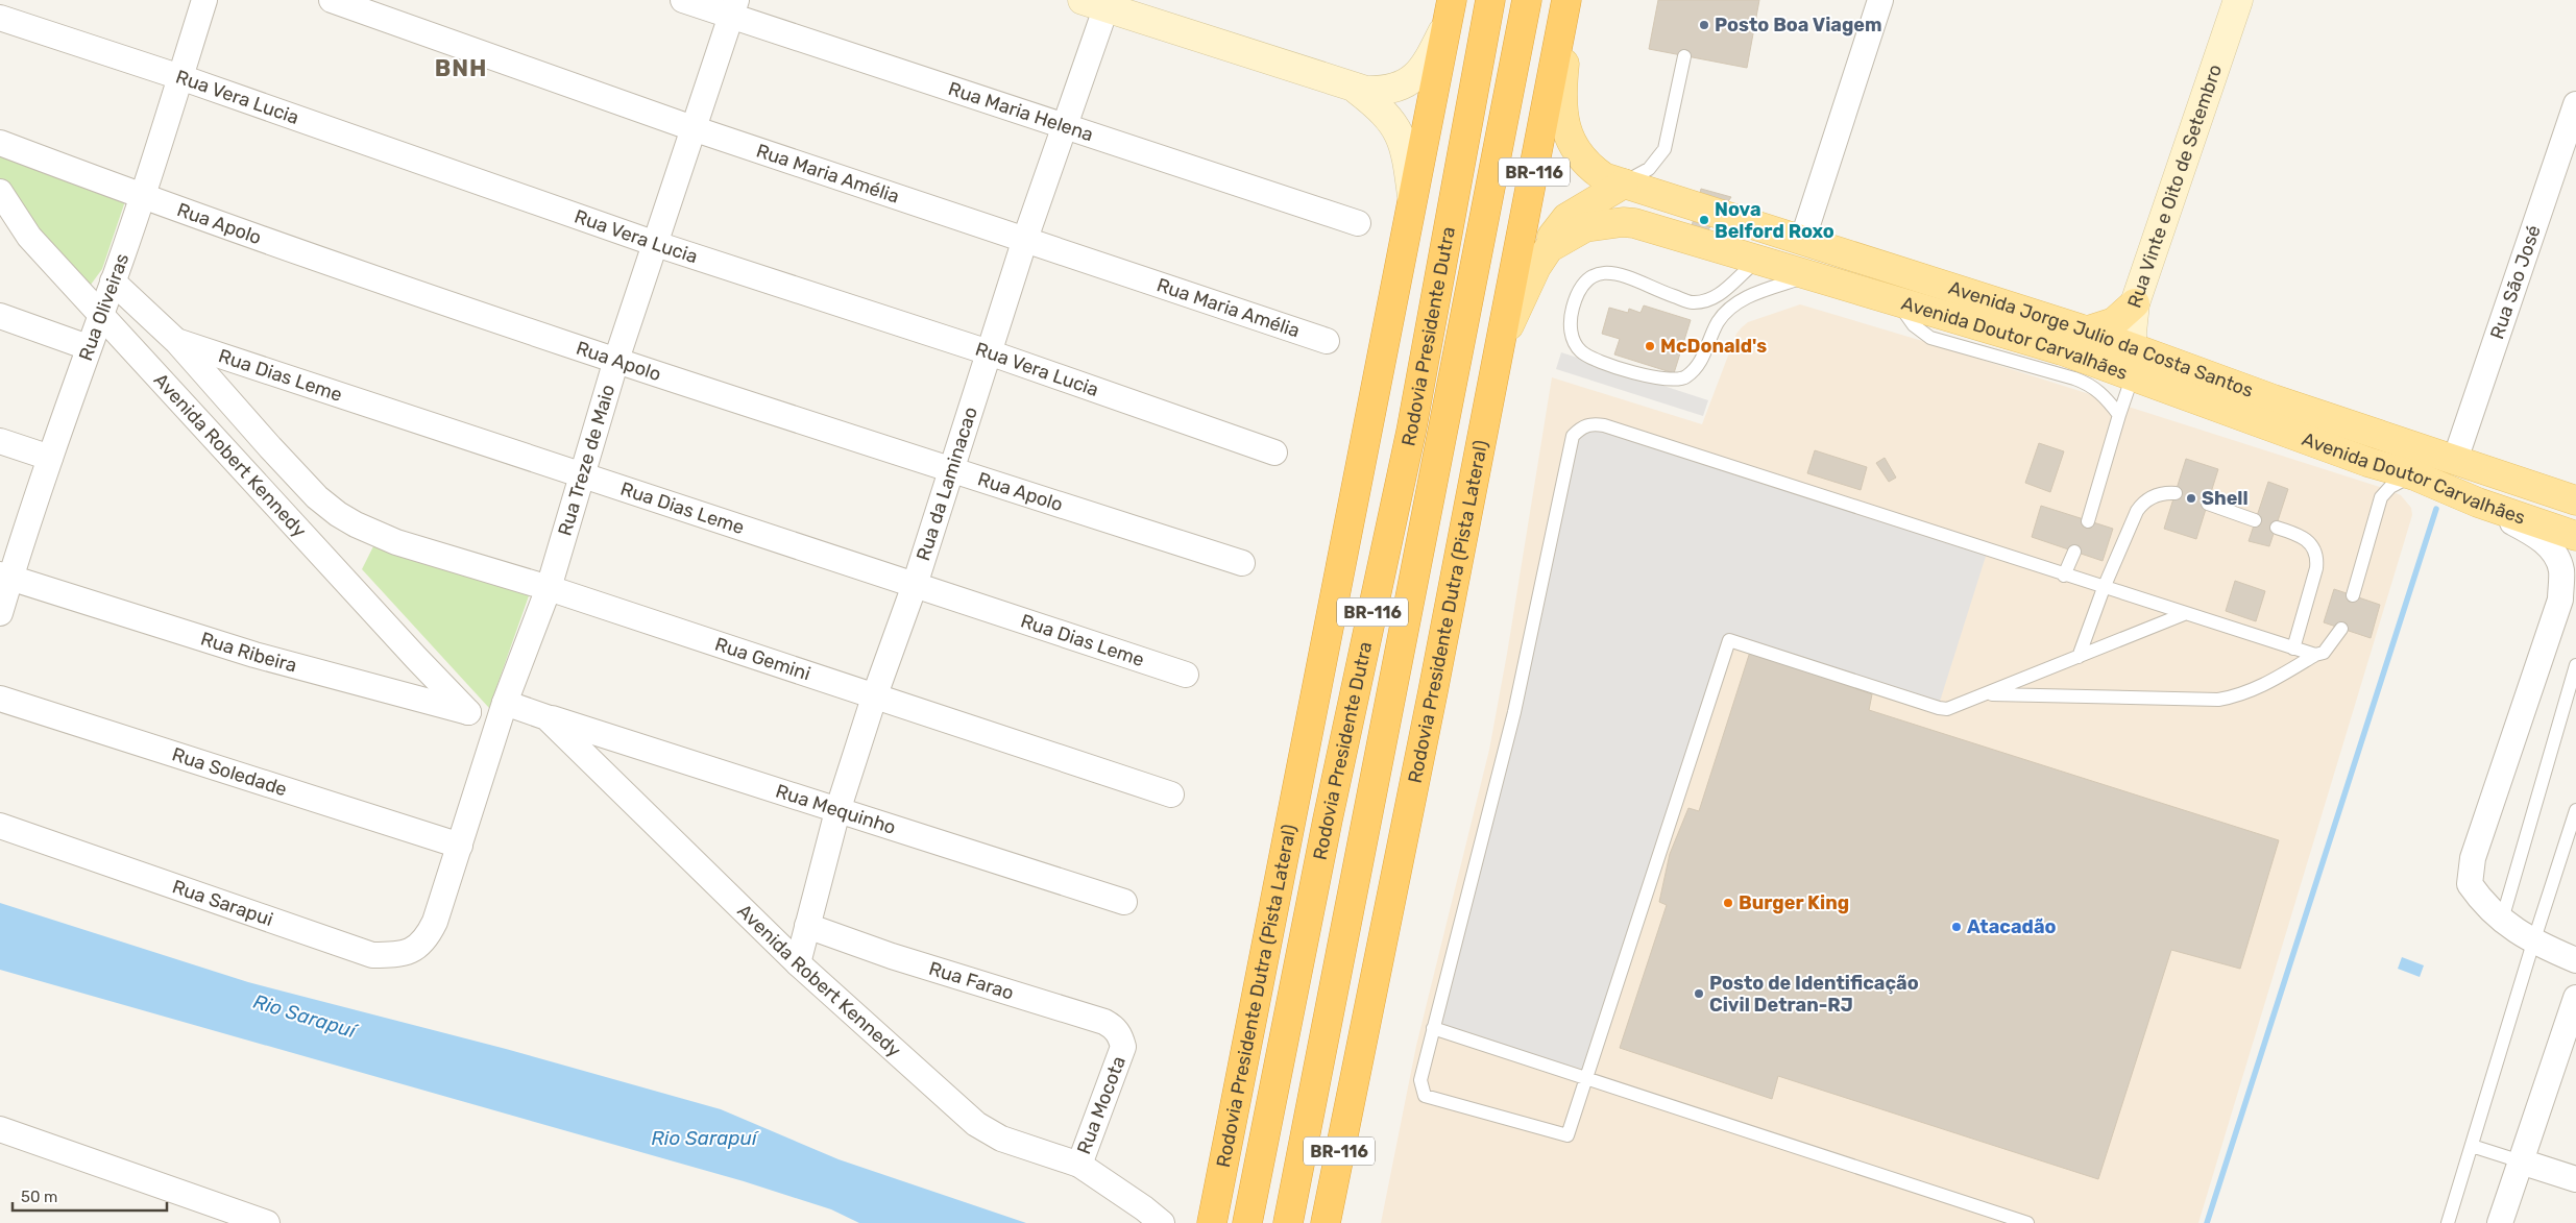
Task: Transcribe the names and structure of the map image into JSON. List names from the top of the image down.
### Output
{
  "streets": {
    "highway": ["BR-116", "Rodovia Presidente Dutra", "Rodovia Presidente Dutra (Pista Lateral)"],
    "main road": ["Rua Vinte e Oito de Setembro", "Avenida Doutor Carvalhães", "Avenida Jorge Julio da Costa Santos"],
    "street": [
      "Rua Vera Lucia",
      "Rua Maria Helena",
      "Rua Maria Amélia",
      "Rua Apolo",
      "Rua São José",
      "Rua Oliveiras",
      "Rua Dias Leme",
      "Avenida Robert Kennedy",
      "Rua Treze de Maio",
      "Rua da Laminacao",
      "Rua Ribeira",
      "Rua Gemini",
      "Rua Soledade",
      "Rua Mequinho",
      "Rua Sarapui",
      "Rua Farao",
      "Rua Mocota"
    ]
  },
  "crossings": [
    ["Rua Vera Lucia", "Rua Oliveiras"],
    ["Rua Vera Lucia", "Rua Treze de Maio"],
    ["Rua Vera Lucia", "Rua da Laminacao"],
    ["Rua Maria Helena", "Rua Treze de Maio"],
    ["Rua Maria Helena", "Rua da Laminacao"],
    ["Rua Maria Amélia", "Rua Treze de Maio"],
    ["Rua Maria Amélia", "Rua da Laminacao"],
    ["Rua Vinte e Oito de Setembro", "Avenida Doutor Carvalhães"],
    ["Rua Vinte e Oito de Setembro", "Avenida Jorge Julio da Costa Santos"],
    ["Rua Apolo", "Rua Oliveiras"],
    ["Rua Apolo", "Rua Treze de Maio"],
    ["Rua Apolo", "Rua da Laminacao"],
    ["Rua São José", "Avenida Jorge Julio da Costa Santos"],
    ["Rua Oliveiras", "Avenida Robert Kennedy"],
    ["Rua Oliveiras", "Rua Ribeira"],
    ["Avenida Doutor Carvalhães", "Avenida Jorge Julio da Costa Santos"],
    ["Avenida Doutor Carvalhães", "Rodovia Presidente Dutra (Pista Lateral)"],
    ["Rua Dias Leme", "Avenida Robert Kennedy"],
    ["Rua Dias Leme", "Rua Treze de Maio"],
    ["Rua Dias Leme", "Rua da Laminacao"],
    ["Avenida Robert Kennedy", "Rua Treze de Maio"],
    ["Avenida Robert Kennedy", "Rua da Laminacao"],
    ["Avenida Robert Kennedy", "Rua Ribeira"],
    ["Avenida Robert Kennedy", "Rua Gemini"],
    ["Avenida Robert Kennedy", "Rua Mequinho"],
    ["Avenida Robert Kennedy", "Rua Mocota"],
    ["Rua Treze de Maio", "Rua Ribeira"],
    ["Rua Treze de Maio", "Rua Gemini"],
    ["Rua Treze de Maio", "Rua Soledade"],
    ["Rua Treze de Maio", "Rua Sarapui"],
    ["Rua da Laminacao", "Rua Gemini"],
    ["Rua da Laminacao", "Rua Mequinho"],
    ["Rua da Laminacao", "Rua Farao"],
    ["Rua Farao", "Rua Mocota"]
  ],
  "districts": ["BNH"],
  "water": ["Rio Sarapuí"],
  "places": [
    "Posto Boa Viagem",
    "Nova Belford Roxo",
    "McDonald's",
    "Shell",
    "Burger King",
    "Atacadão",
    "Posto de Identificação Civil Detran-RJ"
  ],
  "scale_bar": "50 m"
}
